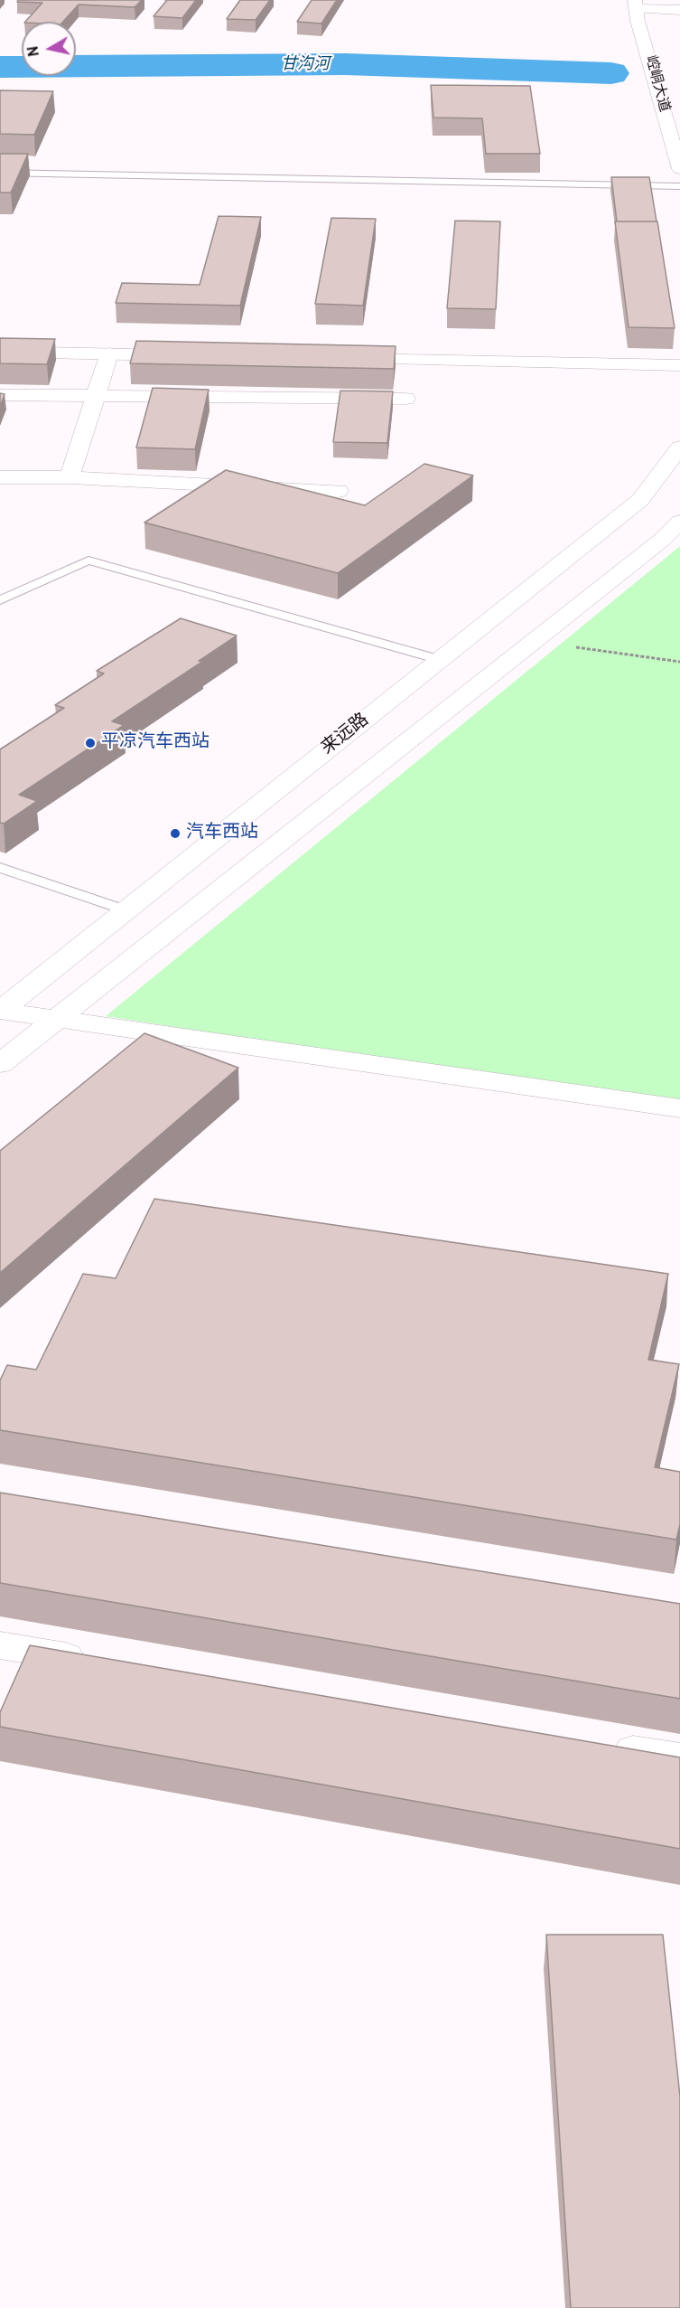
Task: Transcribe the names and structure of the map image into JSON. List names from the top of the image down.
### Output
{
  "streets": {
    "main road": ["崆峒大道", "来远路"]
  },
  "water": ["甘沟河"],
  "places": ["平凉汽车西站", "汽车西站"],
  "north": "left"
}
